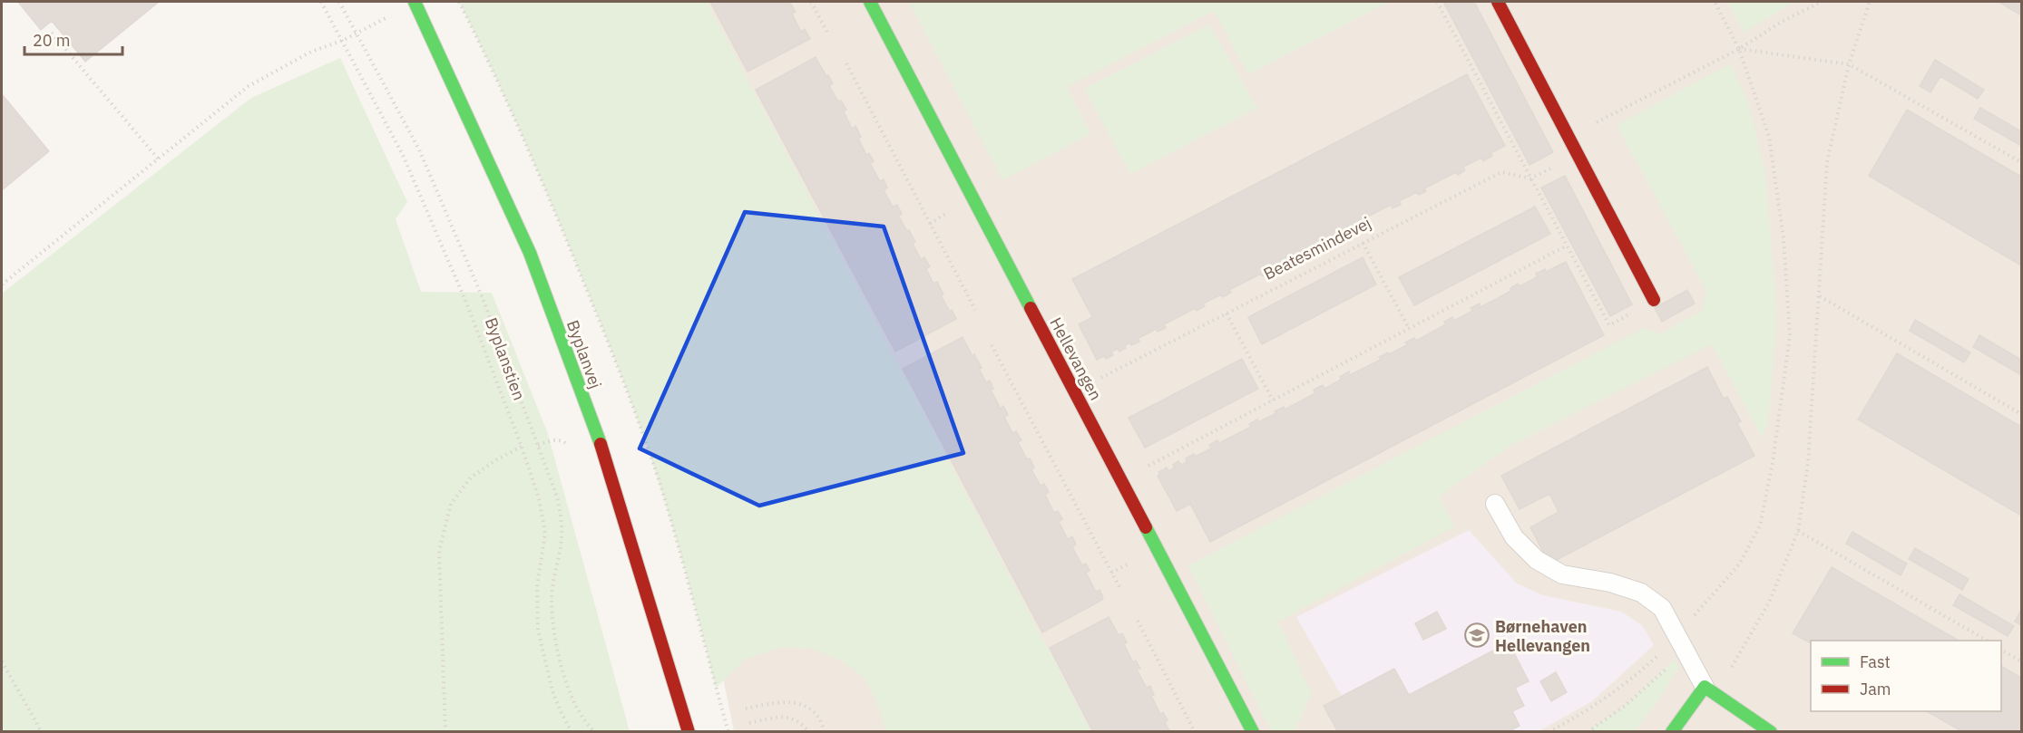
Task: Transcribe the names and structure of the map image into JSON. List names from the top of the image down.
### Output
{
  "streets": {
    "street": ["Byplanvej", "Hellevangen"],
    "path": ["Beatesmindevej", "Byplanstien"]
  },
  "crossings": [
    ["Beatesmindevej", "Hellevangen"]
  ],
  "places": {
    "school or university": ["Børnehaven Hellevangen"]
  },
  "legend": ["Fast", "Jam"],
  "scale_bar": "20 m"
}
